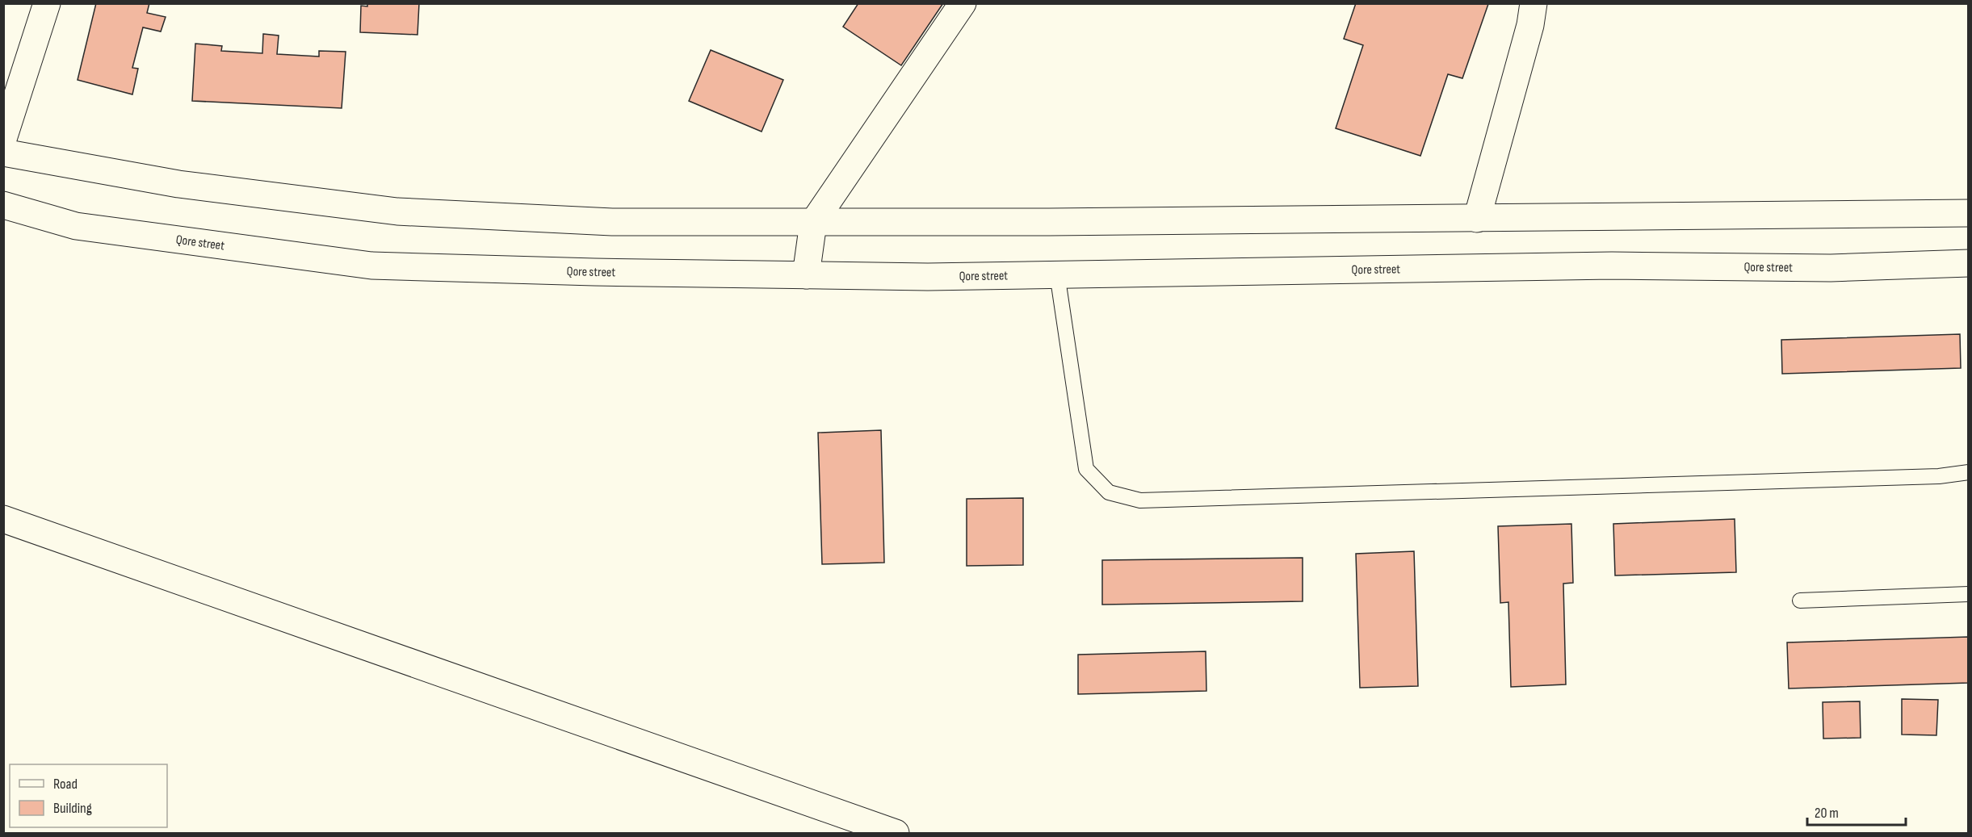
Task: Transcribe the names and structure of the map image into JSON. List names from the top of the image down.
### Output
{
  "streets": {
    "main road": ["Qore street"]
  },
  "legend": ["Road", "Building"],
  "scale_bar": "20 m"
}
